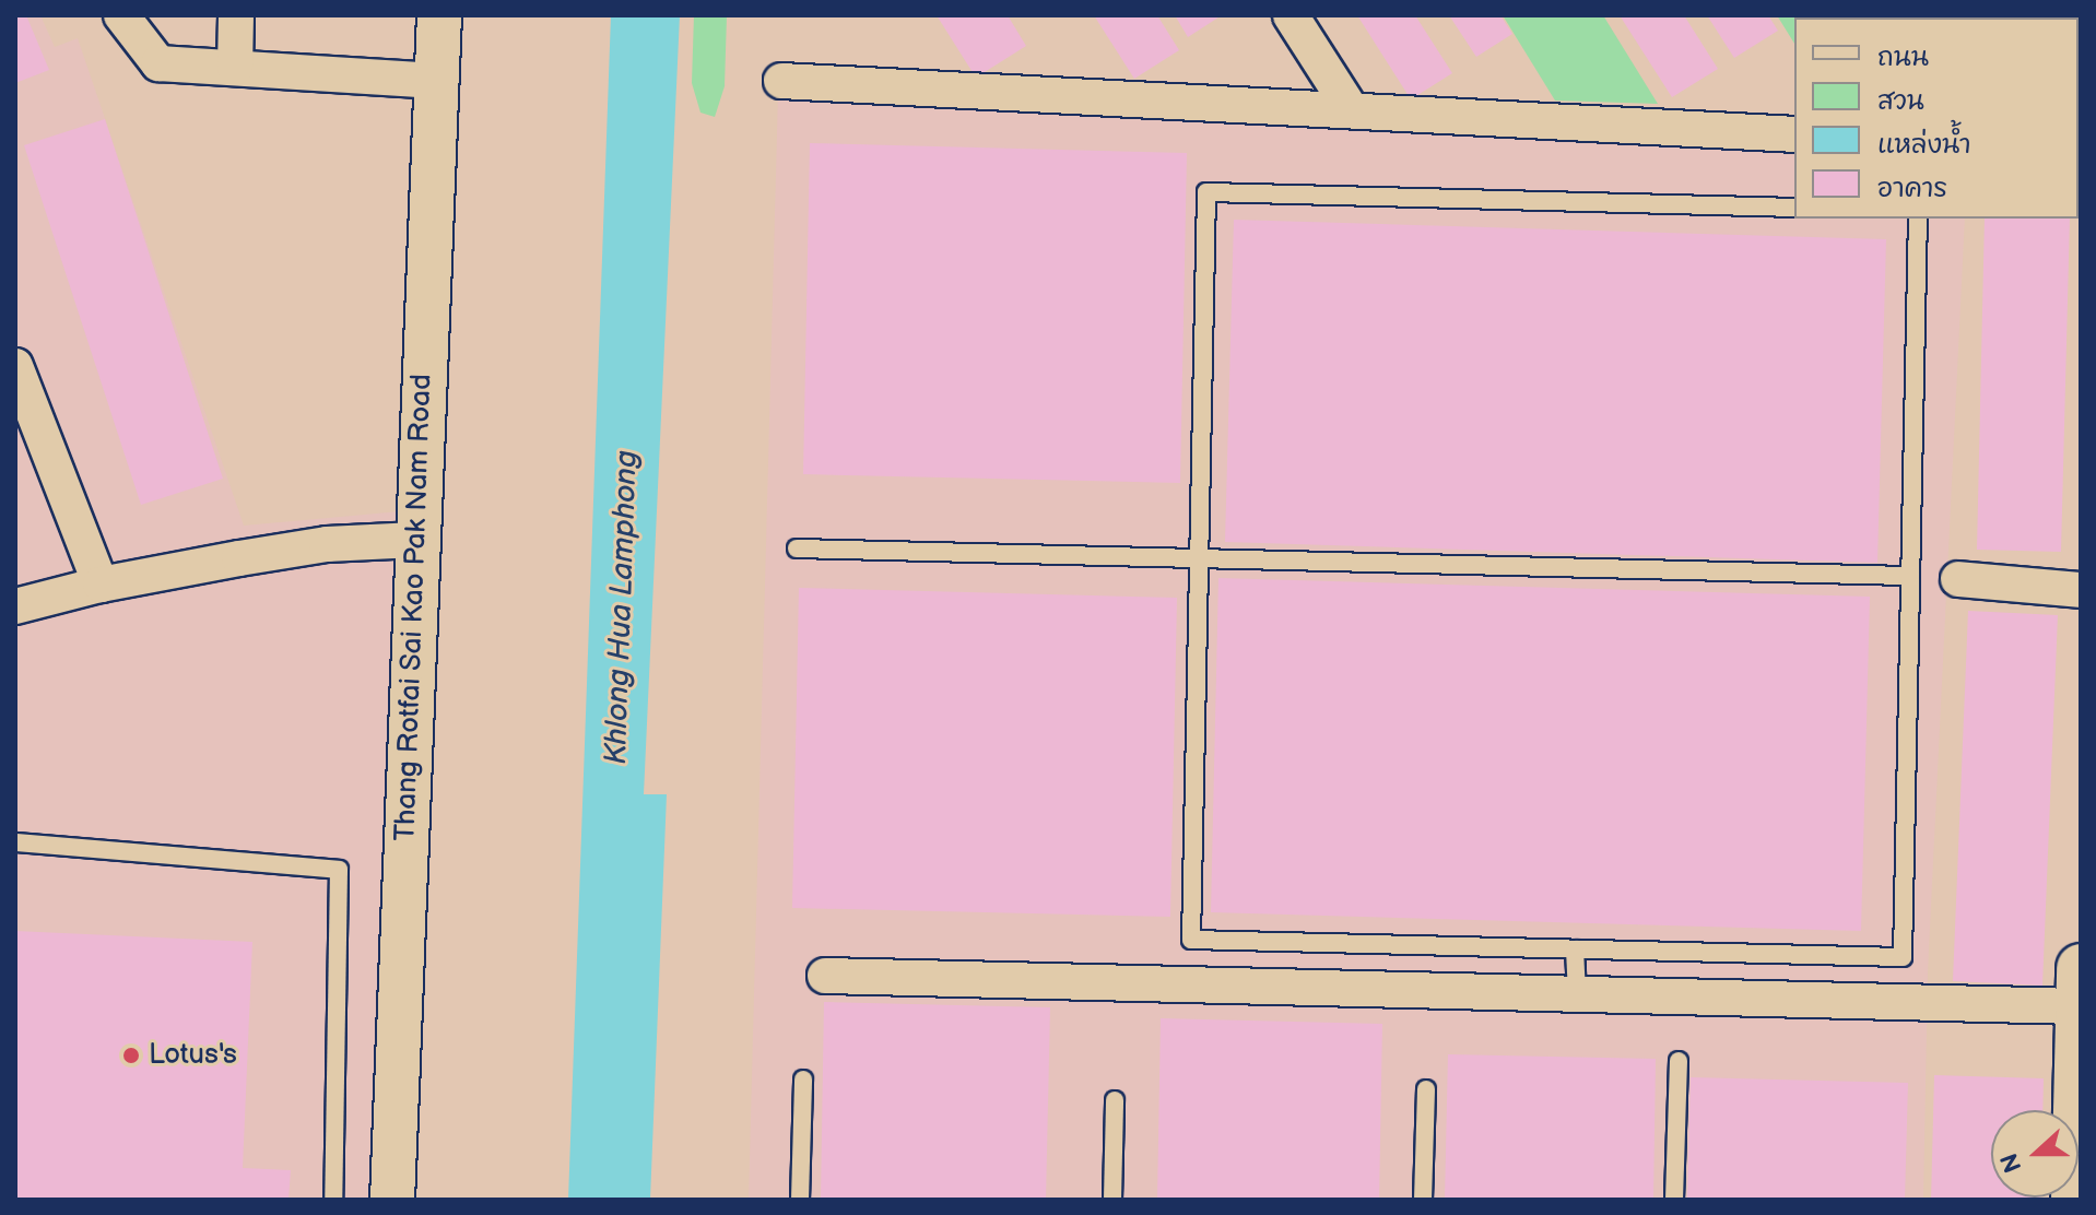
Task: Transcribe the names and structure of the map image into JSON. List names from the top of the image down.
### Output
{
  "streets": {
    "street": ["Thang Rotfai Sai Kao Pak Nam Road"]
  },
  "water": ["Khlong Hua Lamphong"],
  "places": ["Lotus's"],
  "legend": [
    "ถนน",
    "สวน",
    "แหล่งน้ำ",
    "อาคาร"
  ],
  "north": "left"
}
